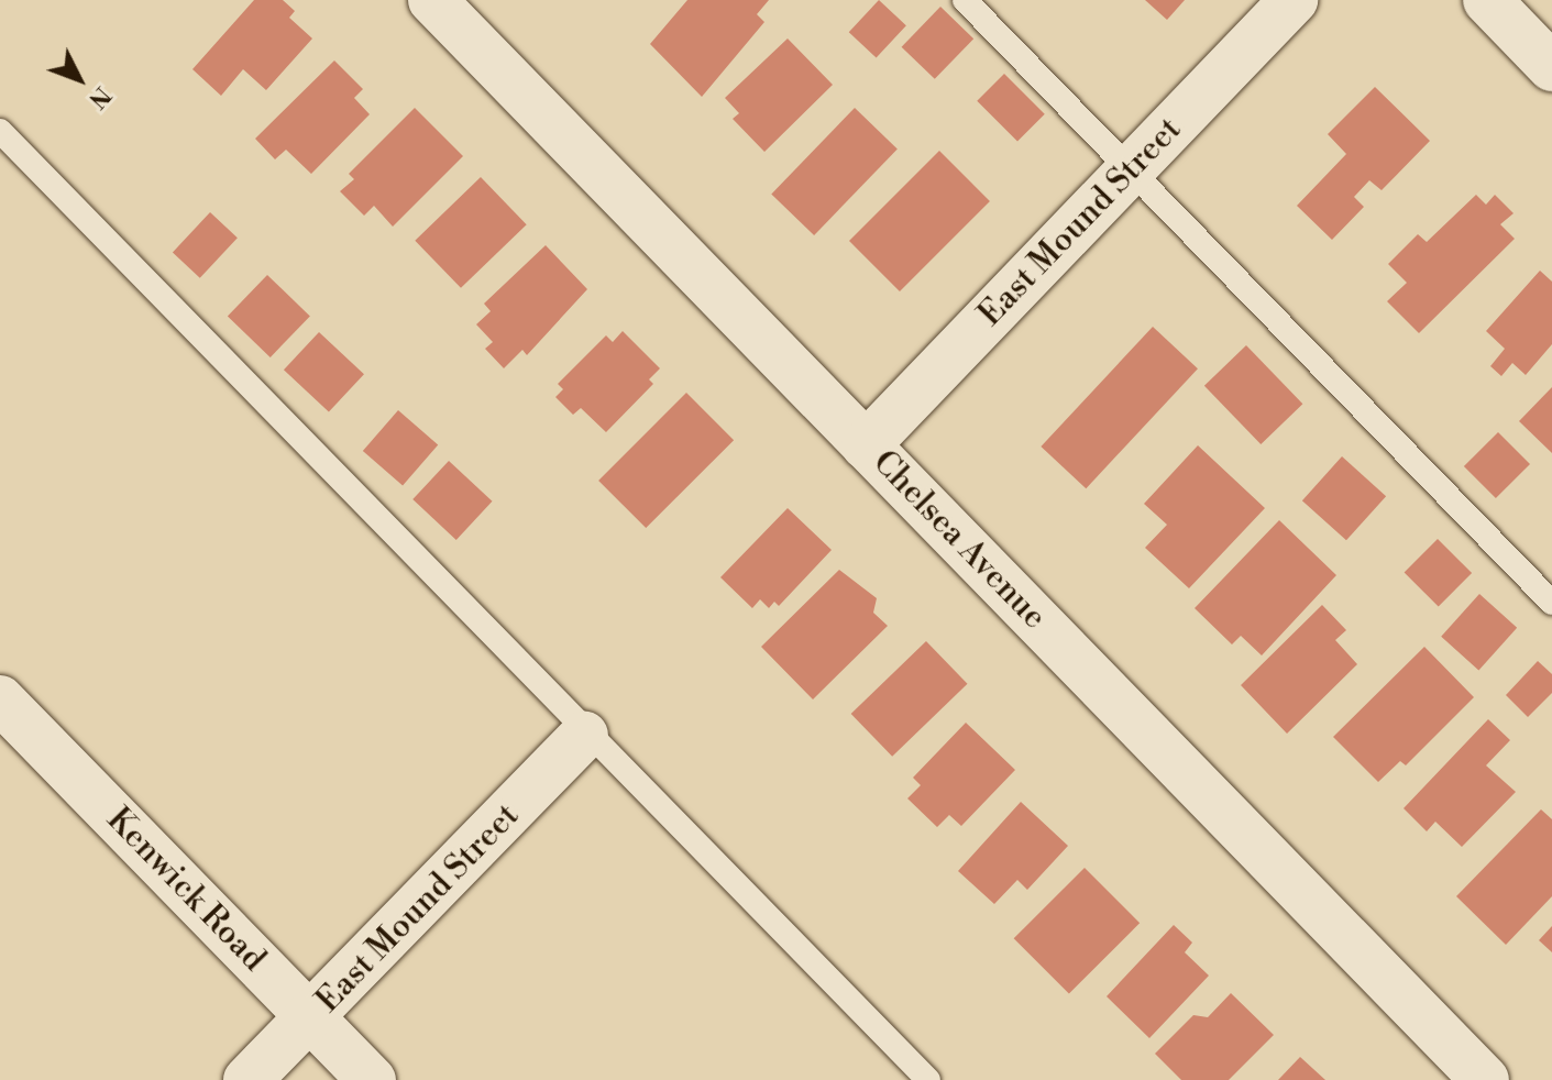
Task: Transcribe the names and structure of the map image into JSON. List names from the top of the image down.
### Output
{
  "streets": {
    "street": ["East Mound Street", "Chelsea Avenue", "Kenwick Road"]
  },
  "crossings": [
    ["East Mound Street", "Chelsea Avenue"],
    ["East Mound Street", "Kenwick Road"]
  ],
  "north": "bottom right"
}
